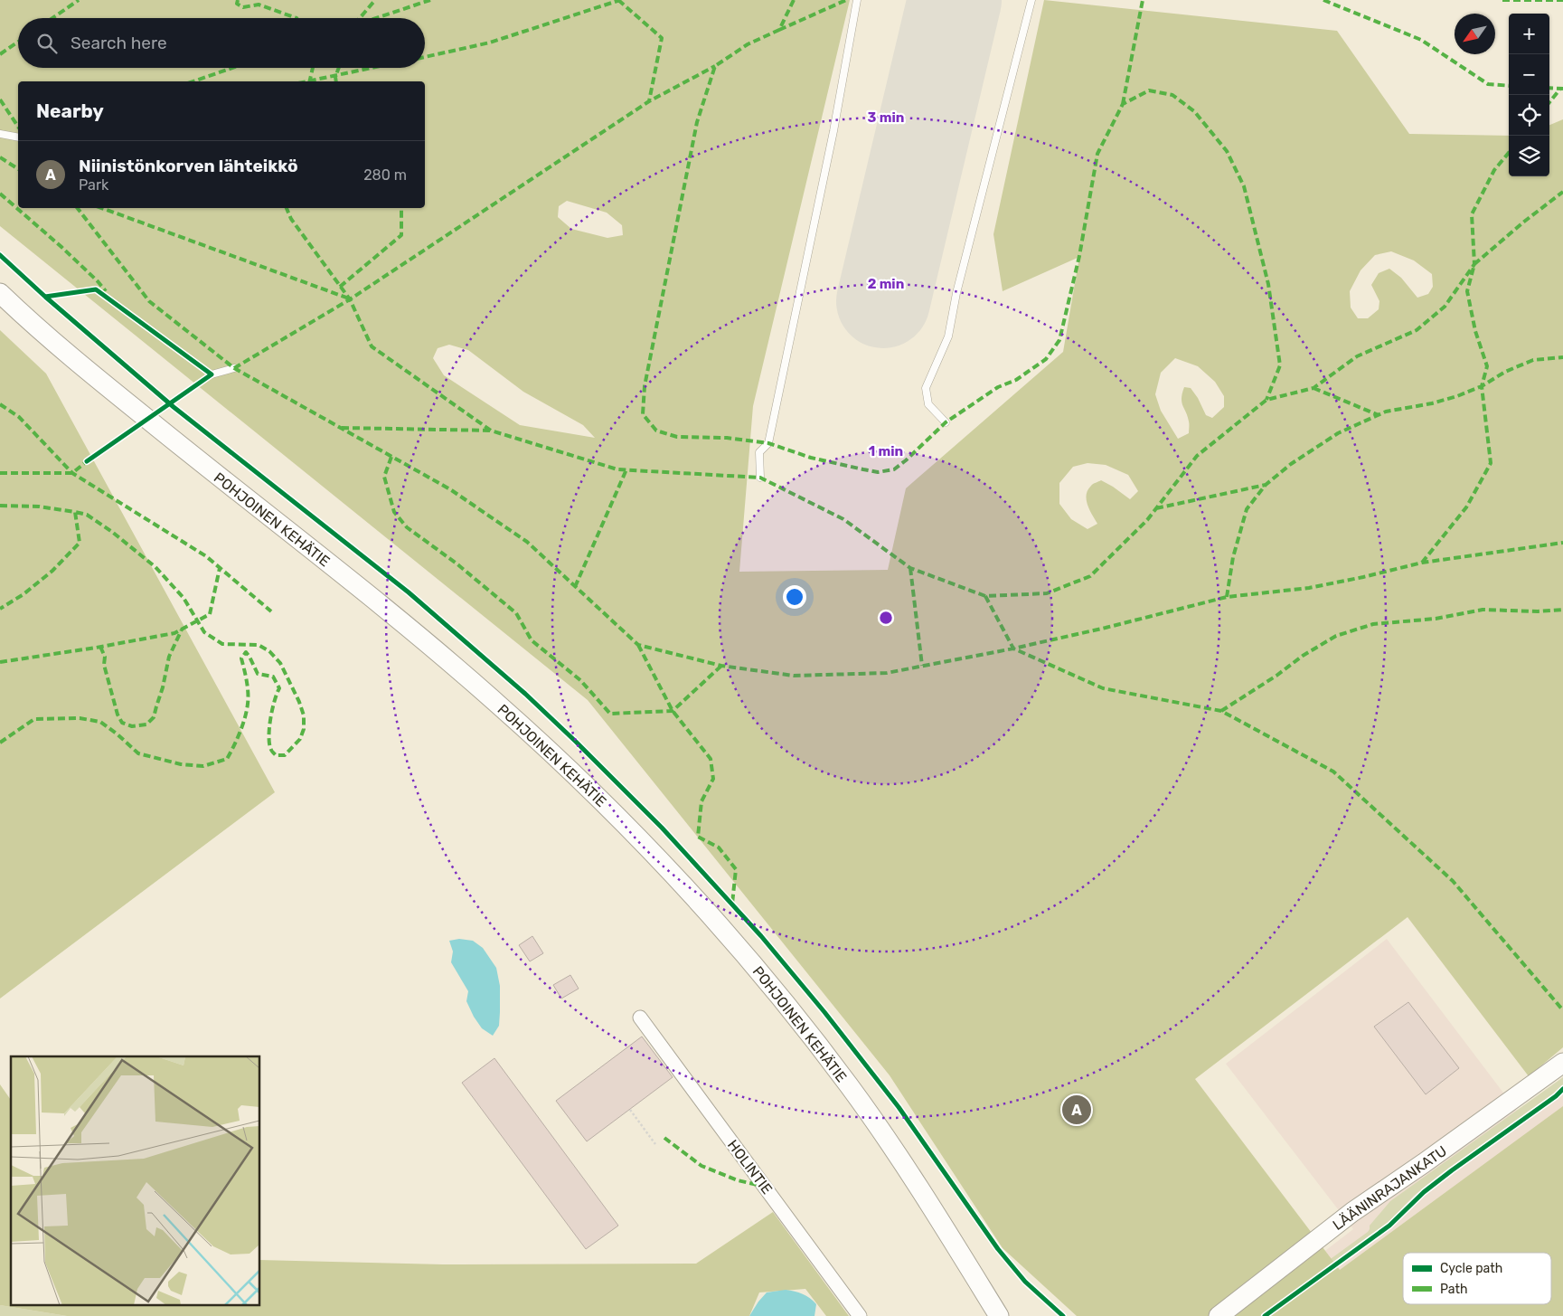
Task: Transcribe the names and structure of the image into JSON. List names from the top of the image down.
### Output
{
  "streets": {
    "main road": ["POHJOINEN KEHÄTIE", "LÄÄNINRAJANKATU"],
    "street": ["HOLINTIE"]
  },
  "legend": ["Cycle path", "Path"],
  "north": "bottom left",
  "page": {
    "map_buttons": ["+", "−"],
    "search": "Search here",
    "heading": "Nearby",
    "list": [
      {
        "mark": "A",
        "name": "Niinistönkorven lähteikkö",
        "note": "Park",
        "value": "280 m"
      }
    ],
    "pins": "A"
  },
  "rings": ["3 min", "2 min", "1 min"]
}
